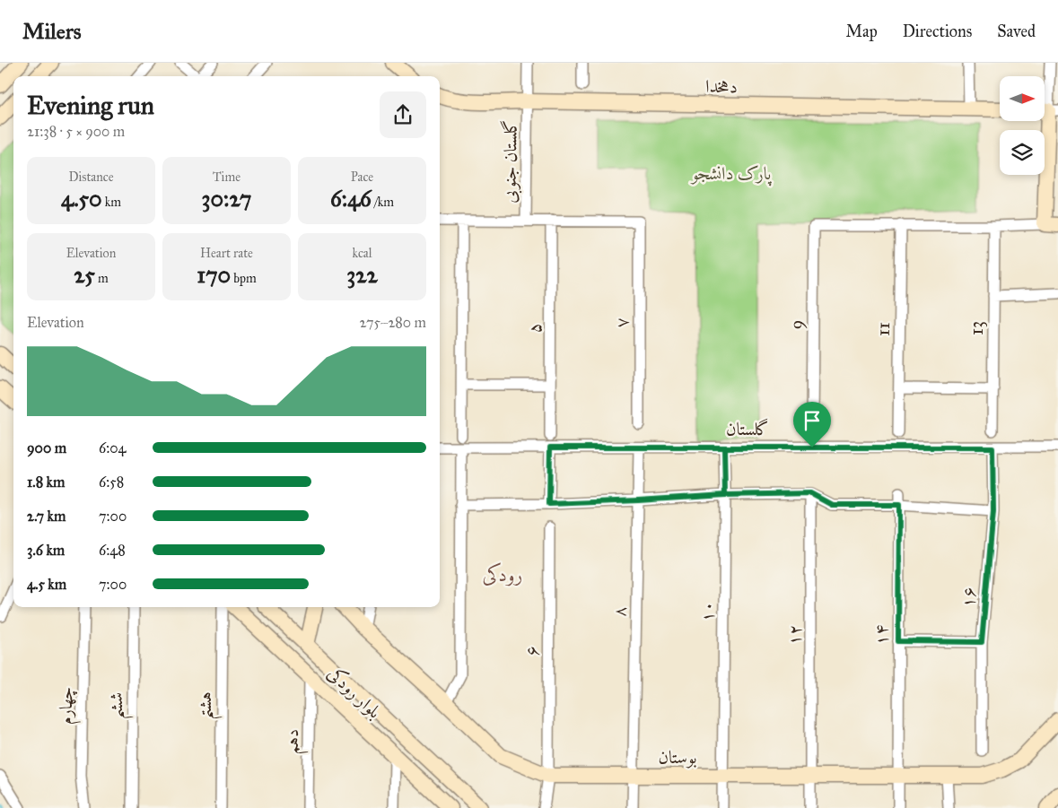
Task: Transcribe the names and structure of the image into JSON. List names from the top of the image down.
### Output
{
  "streets": {
    "street": [
      "دهخدا",
      "گلستان جنوبی",
      "۷",
      "9",
      "۵",
      "13",
      "11",
      "گلستان",
      "۱۶",
      "۸",
      "۱۰",
      "۱۲",
      "۱۴",
      "۶",
      "بلوار رودکی",
      "چهارم",
      "ششم",
      "هشتم",
      "دهم",
      "بوستان"
    ]
  },
  "crossings": [
    ["دهخدا", "گلستان جنوبی"],
    ["۷", "۵"],
    ["9", "11"],
    ["گلستان", "۱۶"],
    ["گلستان", "۸"],
    ["گلستان", "۱۰"],
    ["۸", "بوستان"],
    ["۱۰", "بوستان"],
    ["۱۲", "بوستان"],
    ["۱۴", "بوستان"],
    ["۶", "بوستان"],
    ["بلوار رودکی", "دهم"]
  ],
  "districts": ["رودکی"],
  "parks": ["پارک دانشجو"],
  "north": "right",
  "page": {
    "header": "Milers",
    "nav": ["Map", "Directions", "Saved"],
    "heading": ["Evening run", "21:38 · 5 × 900 m"],
    "stats": [
      ["Distance", "4.50 km"],
      ["Time", "30:27"],
      ["Pace", "6:46 /km"],
      ["Elevation", "25 m"],
      ["Heart rate", "170 bpm"],
      ["kcal", "322"]
    ],
    "chart": ["Elevation", "275–280 m"],
    "list": [
      {
        "name": "900 m",
        "note": "6:04"
      },
      {
        "name": "1.8 km",
        "note": "6:58"
      },
      {
        "name": "2.7 km",
        "note": "7:00"
      },
      {
        "name": "3.6 km",
        "note": "6:48"
      },
      {
        "name": "4.5 km",
        "note": "7:00"
      }
    ]
  }
}
